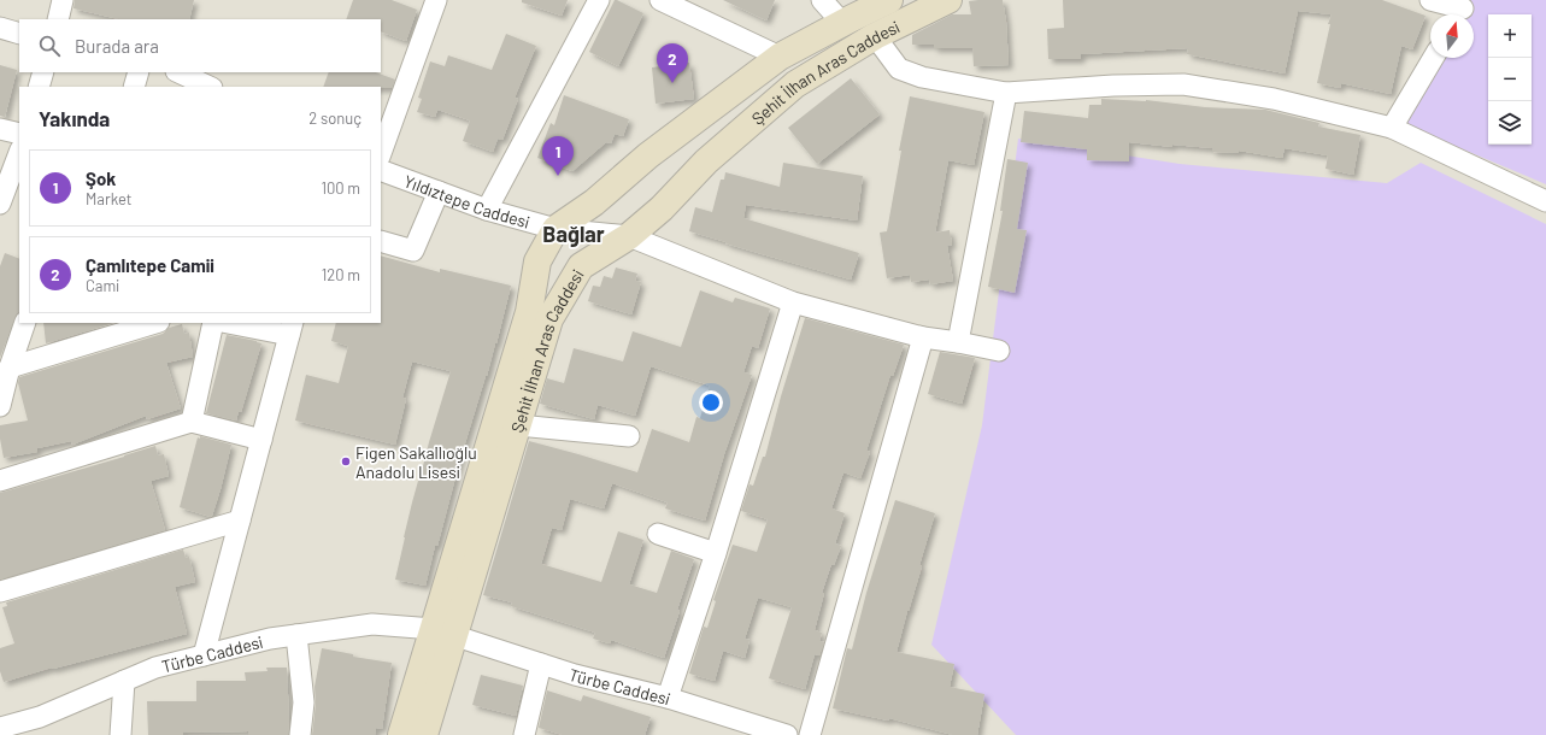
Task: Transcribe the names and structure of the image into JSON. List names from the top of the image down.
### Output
{
  "streets": {
    "main road": ["Şehit İlhan Aras Caddesi"],
    "street": ["Yıldıztepe Caddesi", "Türbe Caddesi"]
  },
  "crossings": [
    ["Şehit İlhan Aras Caddesi", "Yıldıztepe Caddesi"],
    ["Şehit İlhan Aras Caddesi", "Türbe Caddesi"]
  ],
  "districts": ["Bağlar"],
  "places": ["Figen Sakallıoğlu Anadolu Lisesi"],
  "north": "top",
  "page": {
    "map_buttons": ["+", "−"],
    "search": "Burada ara",
    "pins": ["2", "1"],
    "heading": ["Yakında", "2 sonuç"],
    "list": [
      {
        "mark": "1",
        "name": "Şok",
        "note": "Market",
        "value": "100 m"
      },
      {
        "mark": "2",
        "name": "Çamlıtepe Camii",
        "note": "Cami",
        "value": "120 m"
      }
    ]
  }
}
